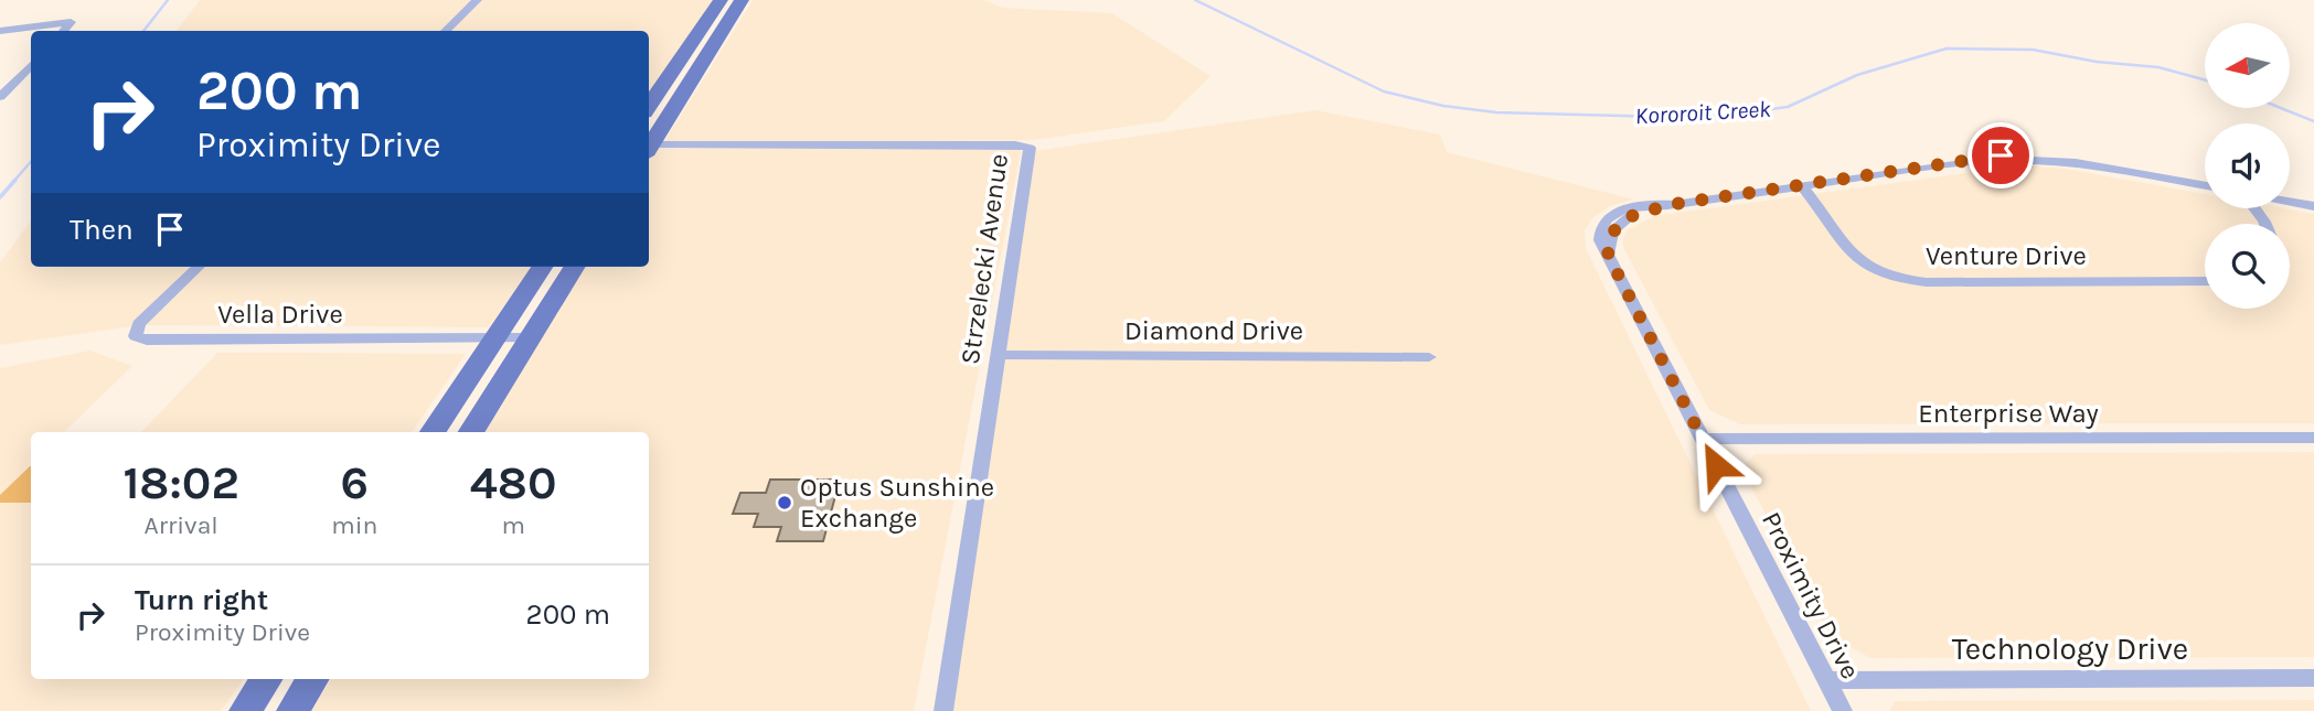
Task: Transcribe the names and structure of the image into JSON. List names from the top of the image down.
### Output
{
  "streets": {
    "street": [
      "Venture Drive",
      "Strzelecki Avenue",
      "Vella Drive",
      "Diamond Drive",
      "Enterprise Way",
      "Proximity Drive",
      "Technology Drive"
    ]
  },
  "crossings": [
    ["Venture Drive", "Proximity Drive"],
    ["Strzelecki Avenue", "Diamond Drive"],
    ["Enterprise Way", "Proximity Drive"],
    ["Proximity Drive", "Technology Drive"]
  ],
  "water": ["Kororoit Creek"],
  "places": ["Optus Sunshine Exchange"],
  "north": "left",
  "page": {
    "turn": ["200 m", "Proximity Drive"],
    "then": "Then",
    "eta": [
      "18:02",
      "Arrival",
      "6",
      "min",
      "480",
      "m"
    ],
    "list": [
      {
        "name": "Turn right",
        "note": "Proximity Drive",
        "value": "200 m"
      }
    ]
  }
}
